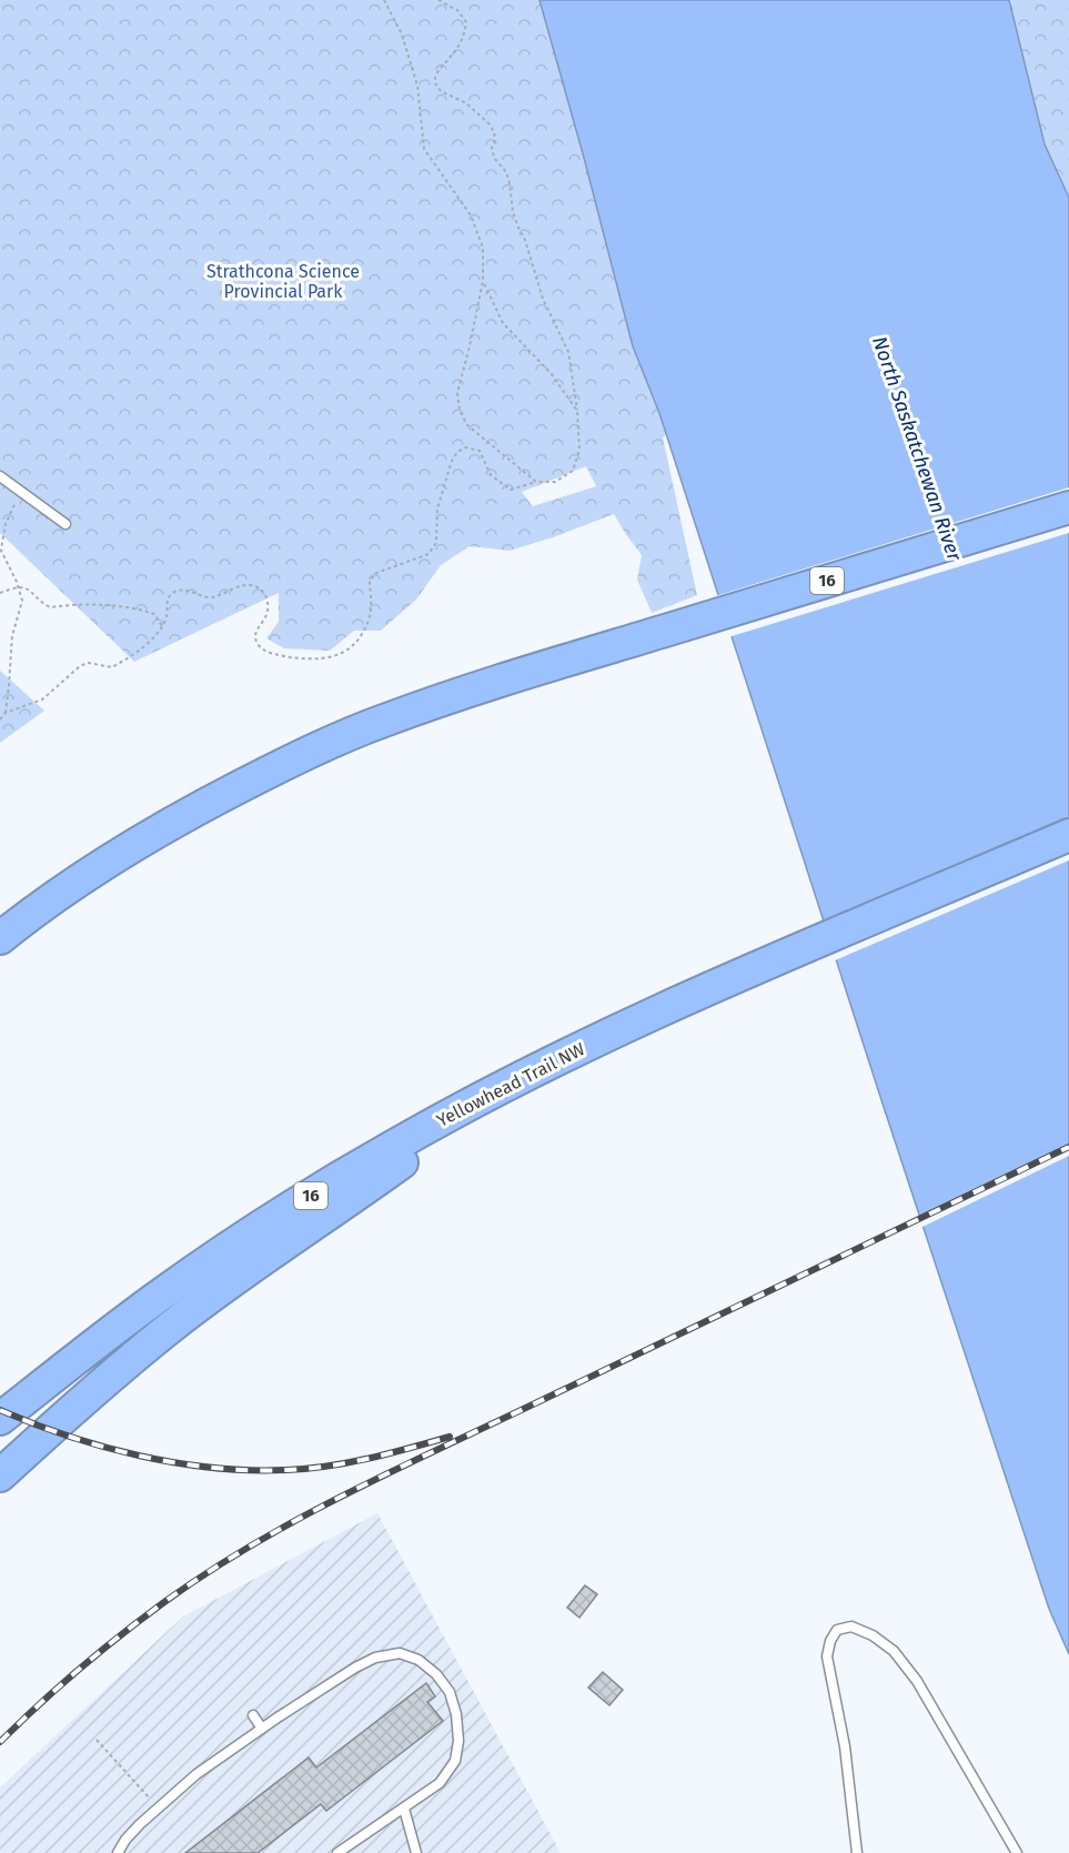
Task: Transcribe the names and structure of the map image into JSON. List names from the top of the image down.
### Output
{
  "streets": {
    "highway": ["16", "Yellowhead Trail NW"]
  },
  "water": ["North Saskatchewan River"],
  "parks": ["Strathcona Science Provincial Park"]
}
